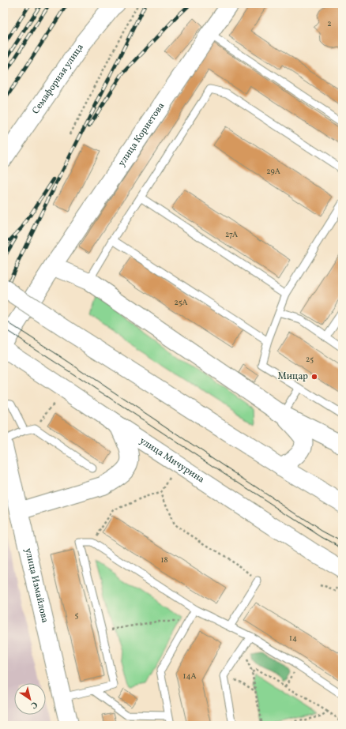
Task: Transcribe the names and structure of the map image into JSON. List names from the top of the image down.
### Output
{
  "streets": {
    "main road": [
      "Семафорная улица",
      "улица Корнетова",
      "улица Мичурина",
      "улица Измайлова"
    ]
  },
  "places": ["Мицар"],
  "house_numbers": [
    "2",
    "29А",
    "27А",
    "25А",
    "25",
    "18",
    "5",
    "14",
    "14А"
  ],
  "north": "bottom right"
}
